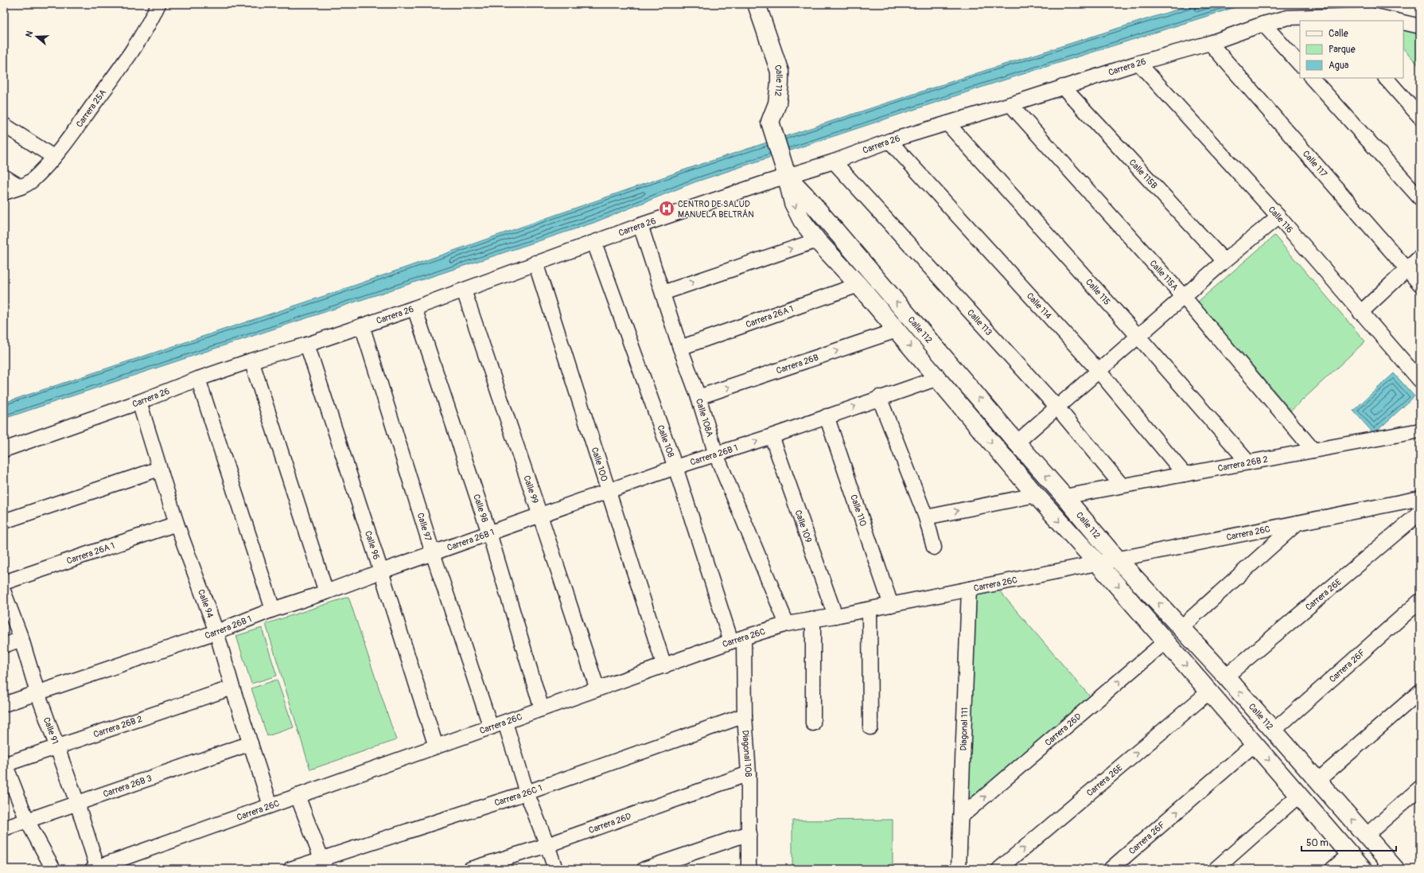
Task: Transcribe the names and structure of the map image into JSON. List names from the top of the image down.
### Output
{
  "streets": {
    "street": [
      "Carrera 26",
      "Calle 112",
      "Carrera 25A",
      "Calle 117",
      "Calle 115B",
      "Calle 116",
      "Calle 115A",
      "Calle 115",
      "Calle 114",
      "Carrera 26A 1",
      "Calle 113",
      "Carrera 26B",
      "Calle 108A",
      "Calle 108",
      "Carrera 26B 1",
      "Carrera 26B 2",
      "Calle 100",
      "Calle 99",
      "Calle 98",
      "Calle 110",
      "Calle 109",
      "Calle 97",
      "Carrera 26C",
      "Calle 96",
      "Carrera 26E",
      "Calle 94",
      "Carrera 26F",
      "Diagonal 111",
      "Carrera 26D",
      "Calle 91",
      "Diagonal 108",
      "Carrera 26B 3",
      "Carrera 26C 1"
    ]
  },
  "crossings": [
    ["Carrera 26", "Calle 112"],
    ["Carrera 26", "Calle 117"],
    ["Carrera 26", "Calle 115B"],
    ["Carrera 26", "Calle 116"],
    ["Carrera 26", "Calle 115A"],
    ["Carrera 26", "Calle 115"],
    ["Carrera 26", "Calle 114"],
    ["Carrera 26", "Calle 113"],
    ["Carrera 26", "Calle 108A"],
    ["Carrera 26", "Calle 108"],
    ["Carrera 26", "Calle 100"],
    ["Carrera 26", "Calle 99"],
    ["Carrera 26", "Calle 98"],
    ["Carrera 26", "Calle 97"],
    ["Carrera 26", "Calle 96"],
    ["Carrera 26", "Calle 94"],
    ["Calle 112", "Carrera 26A 1"],
    ["Calle 112", "Carrera 26B"],
    ["Calle 112", "Carrera 26B 1"],
    ["Calle 112", "Carrera 26B 2"],
    ["Calle 112", "Carrera 26C"],
    ["Calle 112", "Carrera 26E"],
    ["Calle 112", "Carrera 26F"],
    ["Calle 112", "Carrera 26D"],
    ["Calle 115A", "Carrera 26B 2"],
    ["Calle 115", "Carrera 26B 2"],
    ["Calle 114", "Carrera 26B 2"],
    ["Carrera 26A 1", "Calle 108A"],
    ["Carrera 26A 1", "Calle 94"],
    ["Calle 113", "Carrera 26B 2"],
    ["Carrera 26B", "Calle 108A"],
    ["Calle 108A", "Carrera 26B 1"],
    ["Calle 108A", "Carrera 26C"],
    ["Calle 108", "Carrera 26B 1"],
    ["Calle 108", "Carrera 26C"],
    ["Calle 108", "Diagonal 108"],
    ["Carrera 26B 1", "Calle 100"],
    ["Carrera 26B 1", "Calle 99"],
    ["Carrera 26B 1", "Calle 98"],
    ["Carrera 26B 1", "Calle 110"],
    ["Carrera 26B 1", "Calle 109"],
    ["Carrera 26B 1", "Calle 97"],
    ["Carrera 26B 1", "Calle 96"],
    ["Carrera 26B 1", "Calle 94"],
    ["Carrera 26B 1", "Calle 91"],
    ["Carrera 26B 2", "Calle 94"],
    ["Carrera 26B 2", "Calle 91"],
    ["Calle 100", "Carrera 26C"],
    ["Calle 99", "Carrera 26C"],
    ["Calle 98", "Carrera 26C"],
    ["Calle 110", "Carrera 26C"],
    ["Calle 109", "Carrera 26C"],
    ["Calle 97", "Carrera 26C"],
    ["Carrera 26C", "Calle 96"],
    ["Carrera 26C", "Calle 94"],
    ["Carrera 26C", "Diagonal 111"],
    ["Carrera 26C", "Calle 91"],
    ["Carrera 26C", "Diagonal 108"],
    ["Calle 94", "Carrera 26B 3"],
    ["Diagonal 111", "Carrera 26D"],
    ["Carrera 26D", "Diagonal 108"],
    ["Calle 91", "Carrera 26B 3"],
    ["Diagonal 108", "Carrera 26C 1"]
  ],
  "one_way": ["Carrera 26E", "Carrera 26D"],
  "places": {
    "hospital": ["CENTRO DE SALUD MANUELA BELTRÁN"]
  },
  "legend": ["Calle", "Parque", "Agua"],
  "scale_bar": "50 m",
  "north": "left"
}
